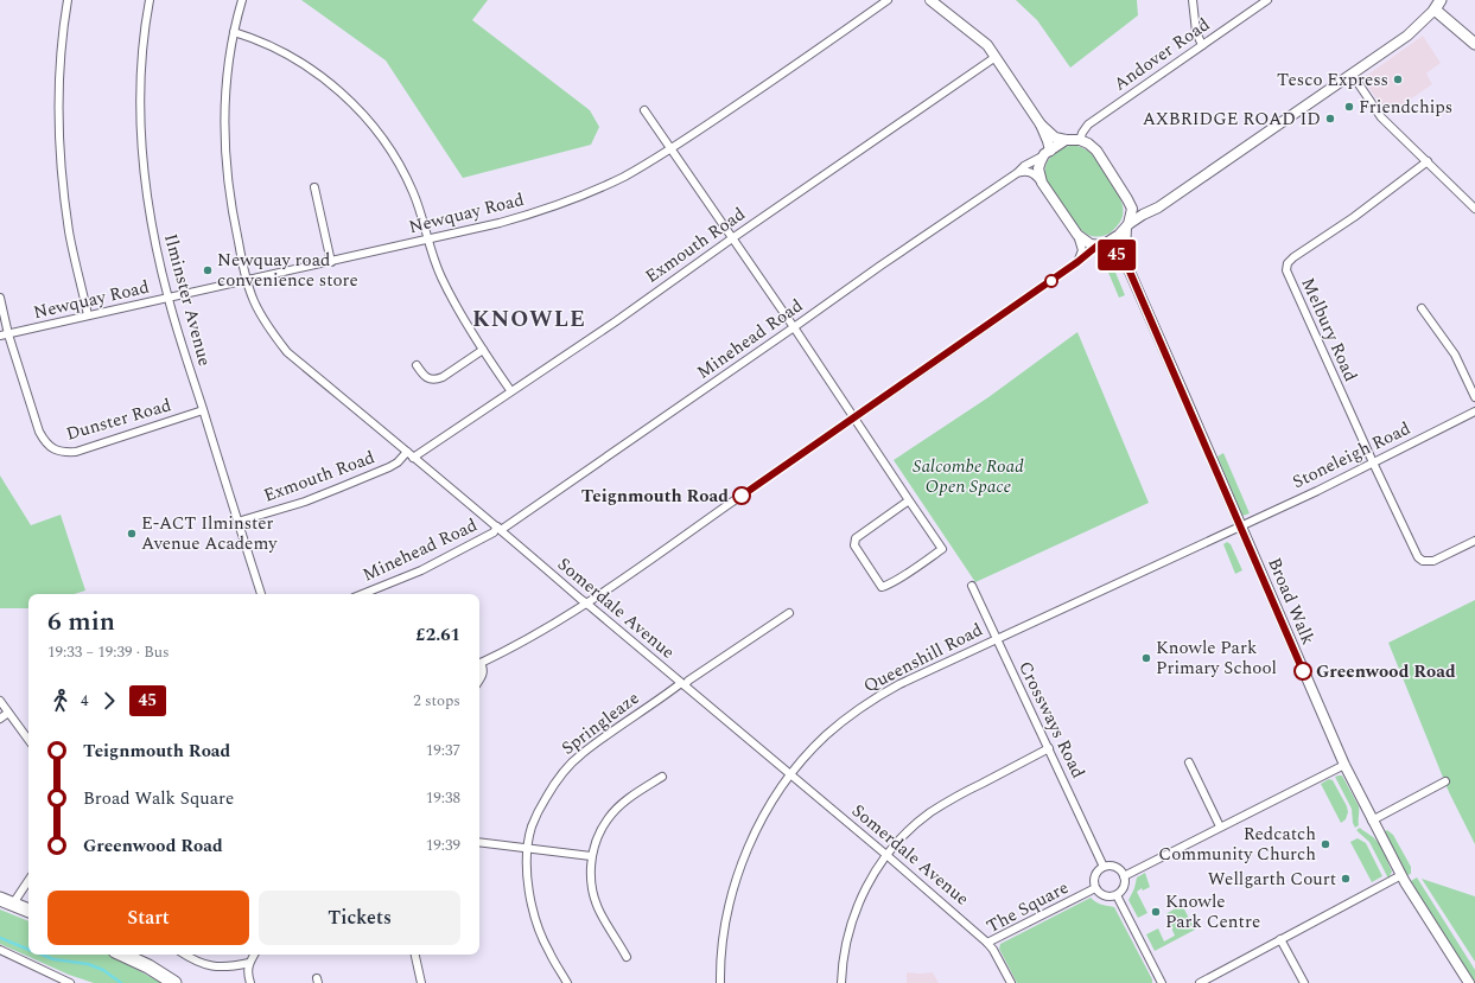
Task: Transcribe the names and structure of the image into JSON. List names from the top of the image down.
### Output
{
  "streets": {
    "street": [
      "Andover Road",
      "Newquay Road",
      "Exmouth Road",
      "Ilminster Avenue",
      "Melbury Road",
      "Minehead Road",
      "Dunster Road",
      "Stoneleigh Road",
      "Broad Walk",
      "Somerdale Avenue",
      "Queenshill Road",
      "Crossways Road",
      "Springleaze",
      "The Square"
    ]
  },
  "crossings": [
    ["Andover Road", "Minehead Road"],
    ["Andover Road", "Broad Walk"],
    ["Newquay Road", "Ilminster Avenue"],
    ["Newquay Road", "Dunster Road"],
    ["Newquay Road", "Somerdale Avenue"],
    ["Exmouth Road", "Ilminster Avenue"],
    ["Exmouth Road", "Somerdale Avenue"],
    ["Ilminster Avenue", "Dunster Road"],
    ["Melbury Road", "Stoneleigh Road"],
    ["Minehead Road", "Broad Walk"],
    ["Minehead Road", "Somerdale Avenue"],
    ["Stoneleigh Road", "Broad Walk"],
    ["Stoneleigh Road", "Queenshill Road"],
    ["Broad Walk", "Queenshill Road"],
    ["Somerdale Avenue", "Queenshill Road"],
    ["Somerdale Avenue", "Springleaze"],
    ["Somerdale Avenue", "The Square"],
    ["Queenshill Road", "Crossways Road"],
    ["Crossways Road", "The Square"]
  ],
  "districts": ["KNOWLE"],
  "parks": ["Salcombe Road Open Space"],
  "places": [
    "Tesco Express",
    "Friendchips",
    "AXBRIDGE ROAD ID",
    "Newquay road convenience store",
    "Teignmouth Road",
    "E-ACT Ilminster Avenue Academy",
    "Knowle Park Primary School",
    "Greenwood Road",
    "Redcatch Community Church",
    "Wellgarth Court",
    "Knowle Park Centre"
  ],
  "lines": ["bus line 45"],
  "page": {
    "on_map": "45",
    "heading": ["6 min", "19:33 – 19:39 · Bus", "£2.61"],
    "legs": ["4", "45", "2 stops"],
    "list": [
      {
        "name": "Teignmouth Road",
        "value": "19:37"
      },
      {
        "name": "Broad Walk Square",
        "value": "19:38"
      },
      {
        "name": "Greenwood Road",
        "value": "19:39"
      }
    ],
    "buttons": ["Start", "Tickets"]
  }
}
